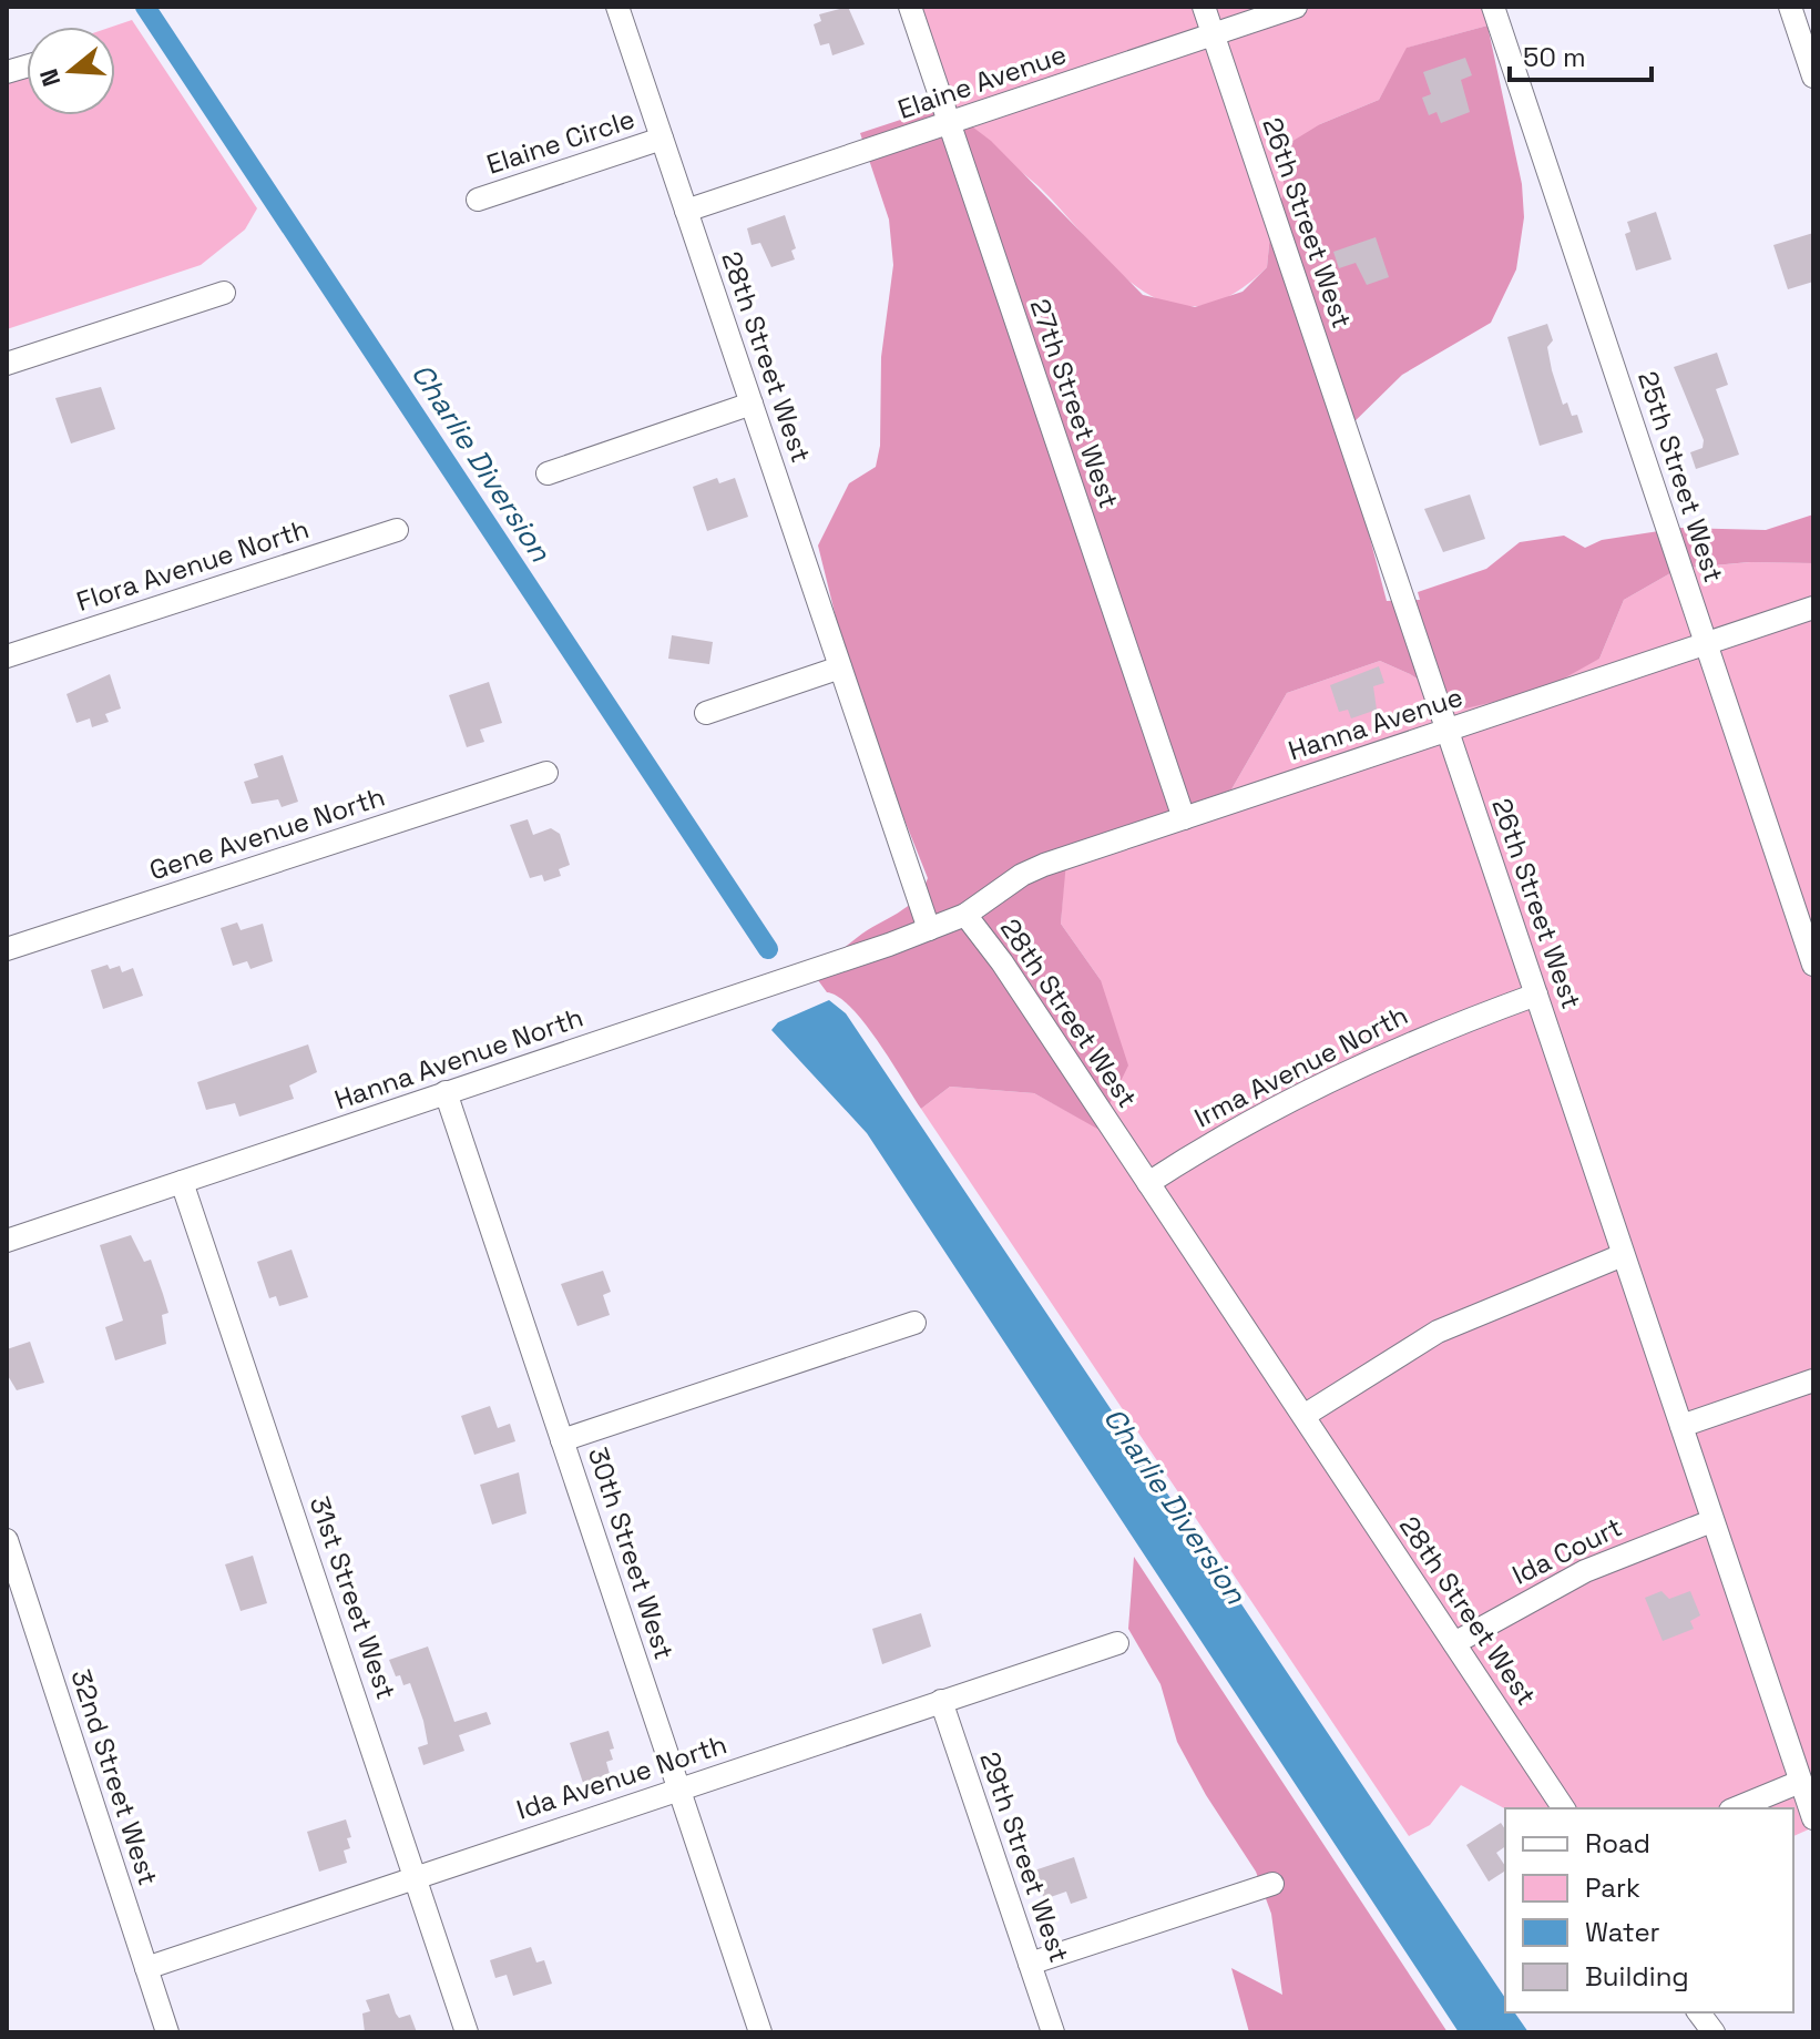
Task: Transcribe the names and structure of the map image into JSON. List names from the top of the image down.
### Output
{
  "streets": {
    "street": [
      "Elaine Avenue",
      "Elaine Circle",
      "26th Street West",
      "28th Street West",
      "27th Street West",
      "25th Street West",
      "Flora Avenue North",
      "Hanna Avenue",
      "Gene Avenue North",
      "Hanna Avenue North",
      "Irma Avenue North",
      "Ida Court",
      "30th Street West",
      "31st Street West",
      "32nd Street West",
      "Ida Avenue North",
      "29th Street West"
    ]
  },
  "crossings": [
    ["Elaine Avenue", "26th Street West"],
    ["Elaine Avenue", "28th Street West"],
    ["Elaine Avenue", "27th Street West"],
    ["Elaine Circle", "28th Street West"],
    ["26th Street West", "Hanna Avenue"],
    ["26th Street West", "Irma Avenue North"],
    ["26th Street West", "Ida Court"],
    ["28th Street West", "Hanna Avenue"],
    ["28th Street West", "Hanna Avenue North"],
    ["28th Street West", "Irma Avenue North"],
    ["28th Street West", "Ida Court"],
    ["27th Street West", "Hanna Avenue"],
    ["25th Street West", "Hanna Avenue"],
    ["Hanna Avenue North", "30th Street West"],
    ["Hanna Avenue North", "31st Street West"],
    ["30th Street West", "Ida Avenue North"],
    ["31st Street West", "Ida Avenue North"],
    ["32nd Street West", "Ida Avenue North"],
    ["Ida Avenue North", "29th Street West"]
  ],
  "water": ["Charlie Diversion"],
  "legend": [
    "Road",
    "Park",
    "Water",
    "Building"
  ],
  "scale_bar": "50 m",
  "north": "left"
}
